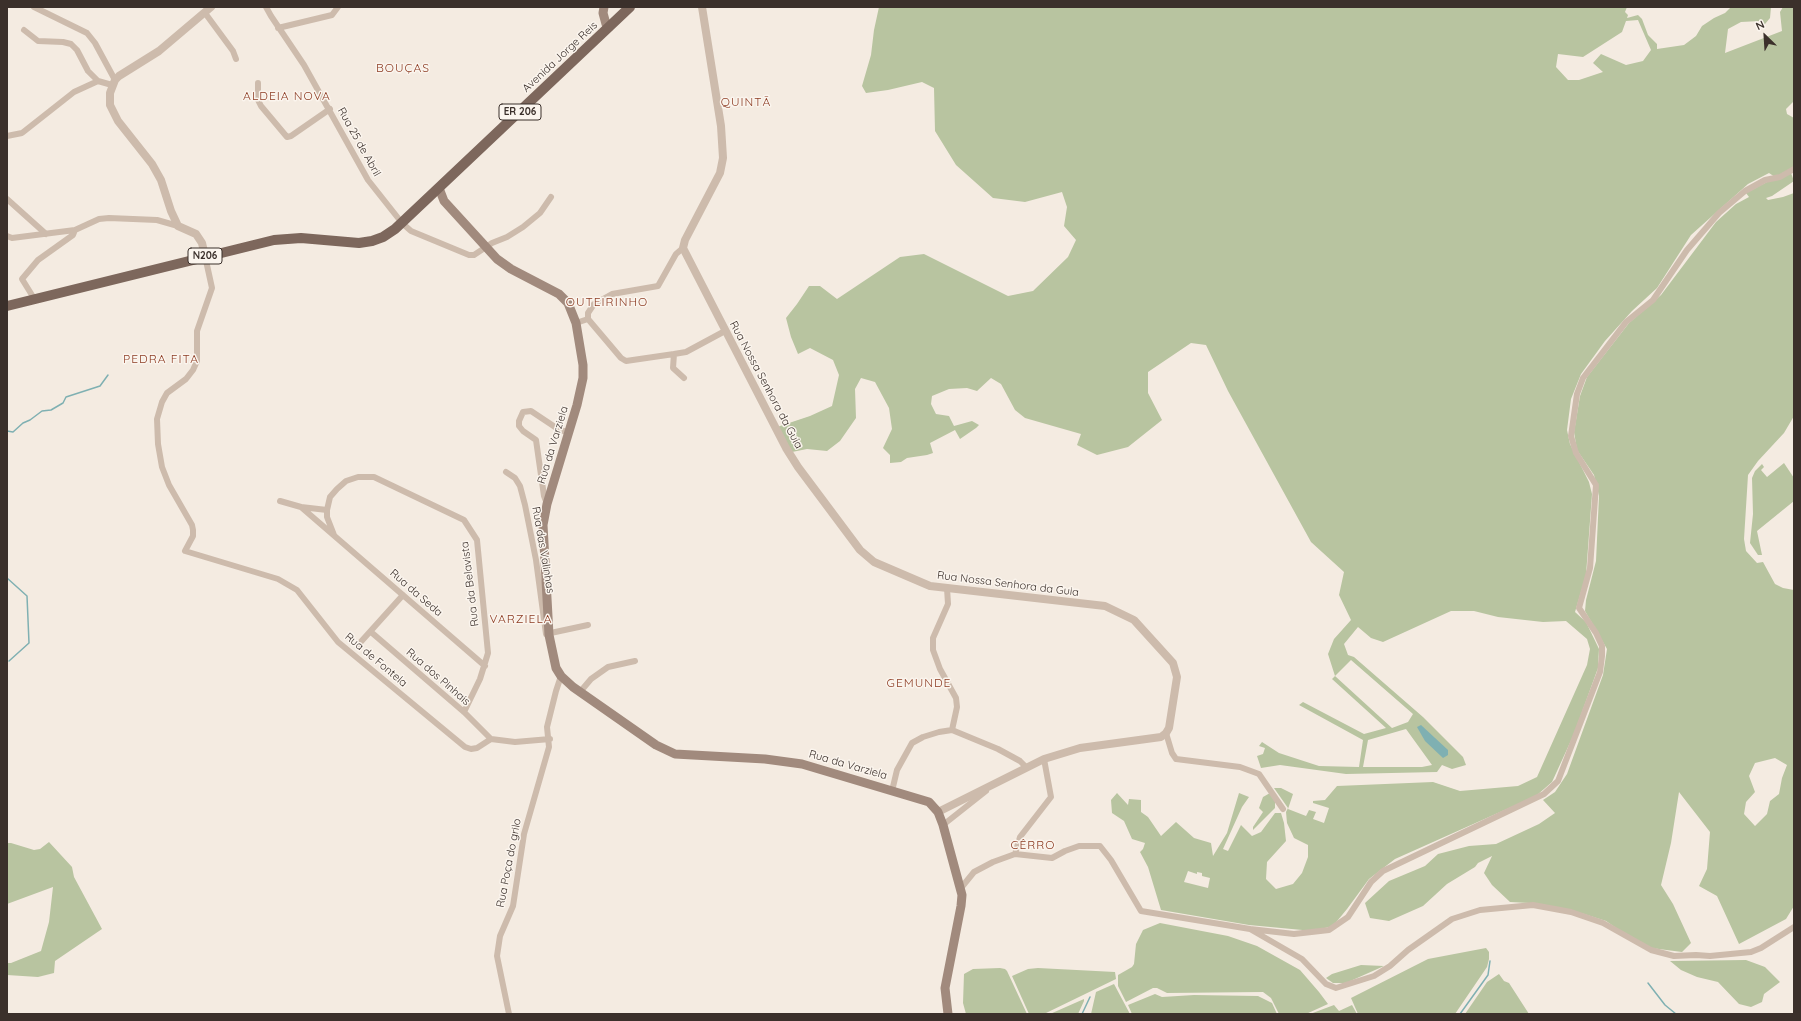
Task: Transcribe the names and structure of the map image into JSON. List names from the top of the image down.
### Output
{
  "streets": {
    "main road": [
      "Avenida Jorge Reis",
      "ER 206",
      "N206",
      "Rua da Varziela"
    ],
    "street": [
      "Rua 25 de Abril",
      "Rua Nossa Senhora da Guia",
      "Rua das Valinhas",
      "Rua da Belavista",
      "Rua da Seda",
      "Rua de Fontela",
      "Rua dos Pinhais",
      "Rua Poça do grilo"
    ]
  },
  "crossings": [
    ["Avenida Jorge Reis", "Rua 25 de Abril"],
    ["Avenida Jorge Reis", "N206"],
    ["Rua 25 de Abril", "N206"],
    ["Rua 25 de Abril", "Rua da Varziela"],
    ["N206", "Rua de Fontela"],
    ["Rua da Varziela", "Rua das Valinhas"],
    ["Rua da Belavista", "Rua da Seda"],
    ["Rua da Belavista", "Rua dos Pinhais"],
    ["Rua de Fontela", "Rua dos Pinhais"]
  ],
  "districts": [
    "BOUÇAS",
    "ALDEIA NOVA",
    "QUINTÃ",
    "OUTEIRINHO",
    "PEDRA FITA",
    "VARZIELA",
    "GEMUNDE",
    "CÊRRO"
  ],
  "north": "top left"
}
